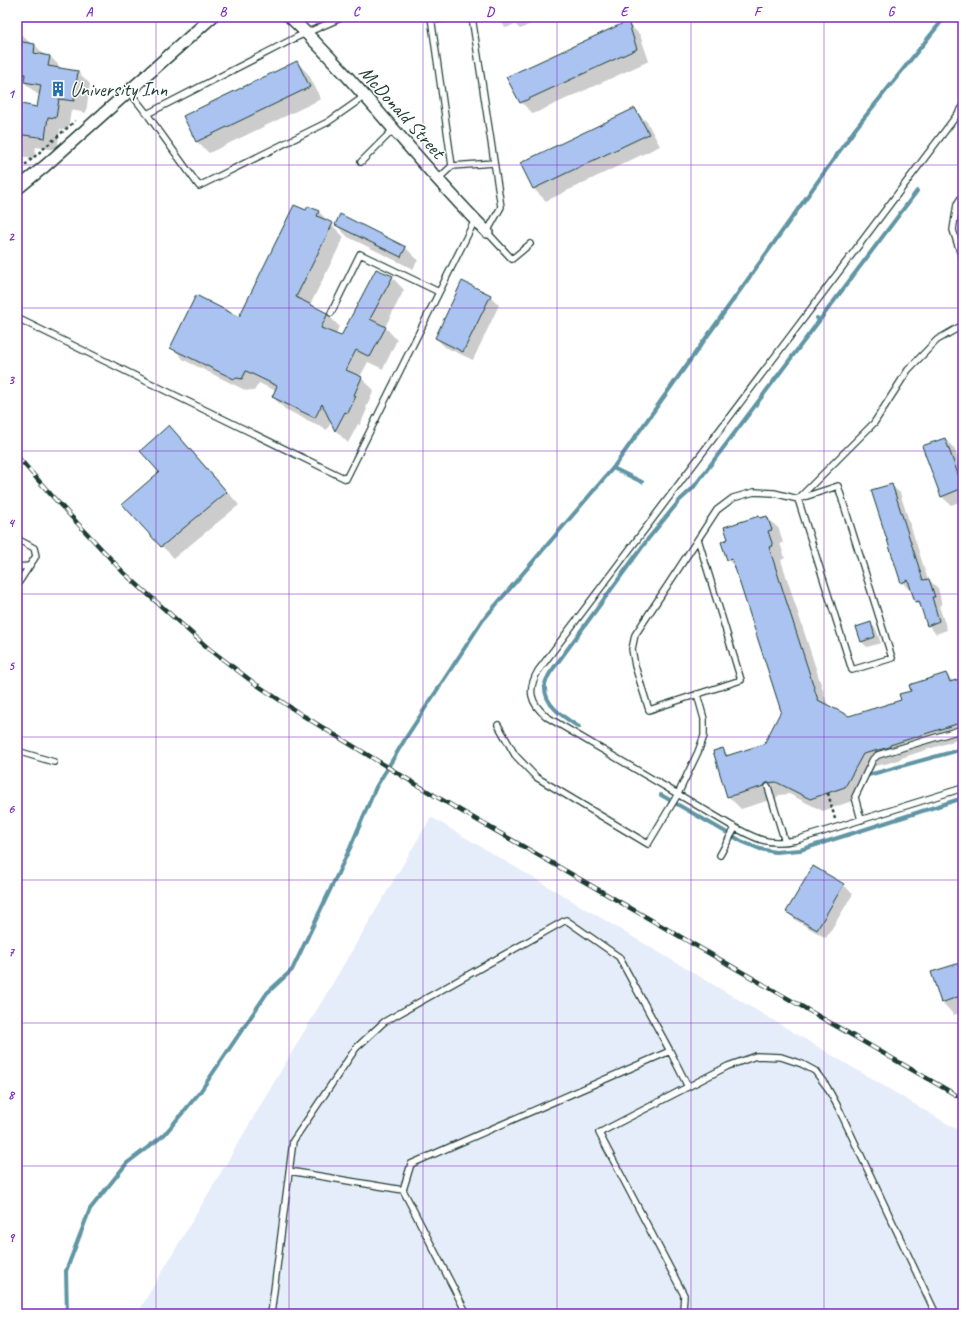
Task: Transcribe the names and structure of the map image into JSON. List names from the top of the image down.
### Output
{
  "streets": {
    "street": ["McDonald Street"]
  },
  "places": {
    "building": ["University Inn"]
  },
  "grid": {
    "columns": [
      "A",
      "B",
      "C",
      "D",
      "E",
      "F",
      "G"
    ],
    "rows": [
      "1",
      "2",
      "3",
      "4",
      "5",
      "6",
      "7",
      "8",
      "9"
    ]
  }
}
